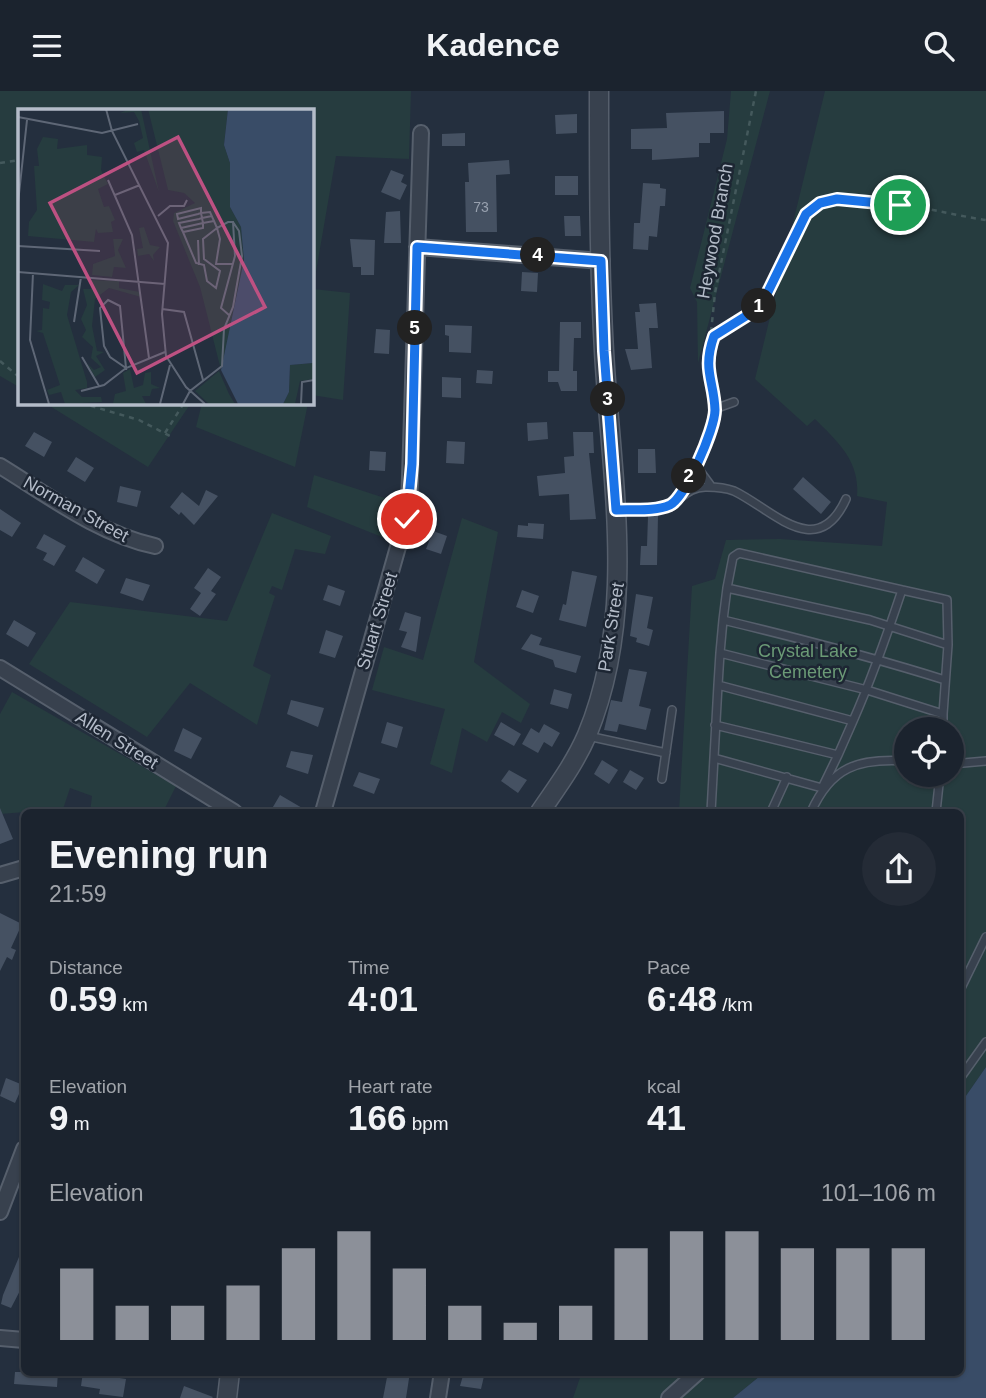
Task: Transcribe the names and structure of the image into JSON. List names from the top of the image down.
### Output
{
  "streets": {
    "street": [
      "Norman Street",
      "Stuart Street",
      "Park Street",
      "Allen Street"
    ],
    "path": ["Heywood Branch"]
  },
  "parks": ["Crystal Lake Cemetery"],
  "house_numbers": ["73"],
  "page": {
    "header": "Kadence",
    "pins": [
      "4",
      "1",
      "5",
      "3",
      "2"
    ],
    "heading": ["Evening run", "21:59"],
    "stats": [
      ["Distance", "0.59 km"],
      ["Time", "4:01"],
      ["Pace", "6:48 /km"],
      ["Elevation", "9 m"],
      ["Heart rate", "166 bpm"],
      ["kcal", "41"]
    ],
    "chart": ["Elevation", "101–106 m"]
  }
}
